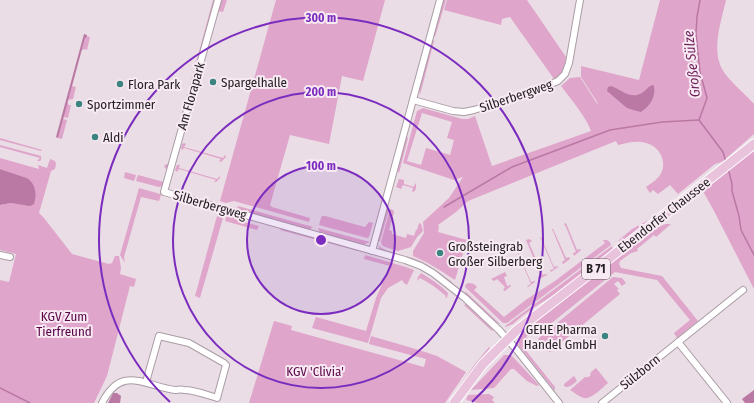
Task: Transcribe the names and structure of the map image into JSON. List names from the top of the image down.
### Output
{
  "streets": {
    "main road": ["Ebendorfer Chaussee", "B 71"],
    "street": ["Am Florapark", "Silberbergweg", "Sülzborn"]
  },
  "crossings": [
    ["Am Florapark", "Silberbergweg"],
    ["Silberbergweg", "Ebendorfer Chaussee"]
  ],
  "water": ["Große Sülze"],
  "parks": ["KGV Zum Tierfreund", "KGV 'Clivia'"],
  "places": [
    "Spargelhalle",
    "Flora Park",
    "Sportzimmer",
    "Aldi",
    "Großsteingrab Großer Silberberg",
    "GEHE Pharma Handel GmbH"
  ],
  "rings": ["300 m", "200 m", "100 m"]
}
